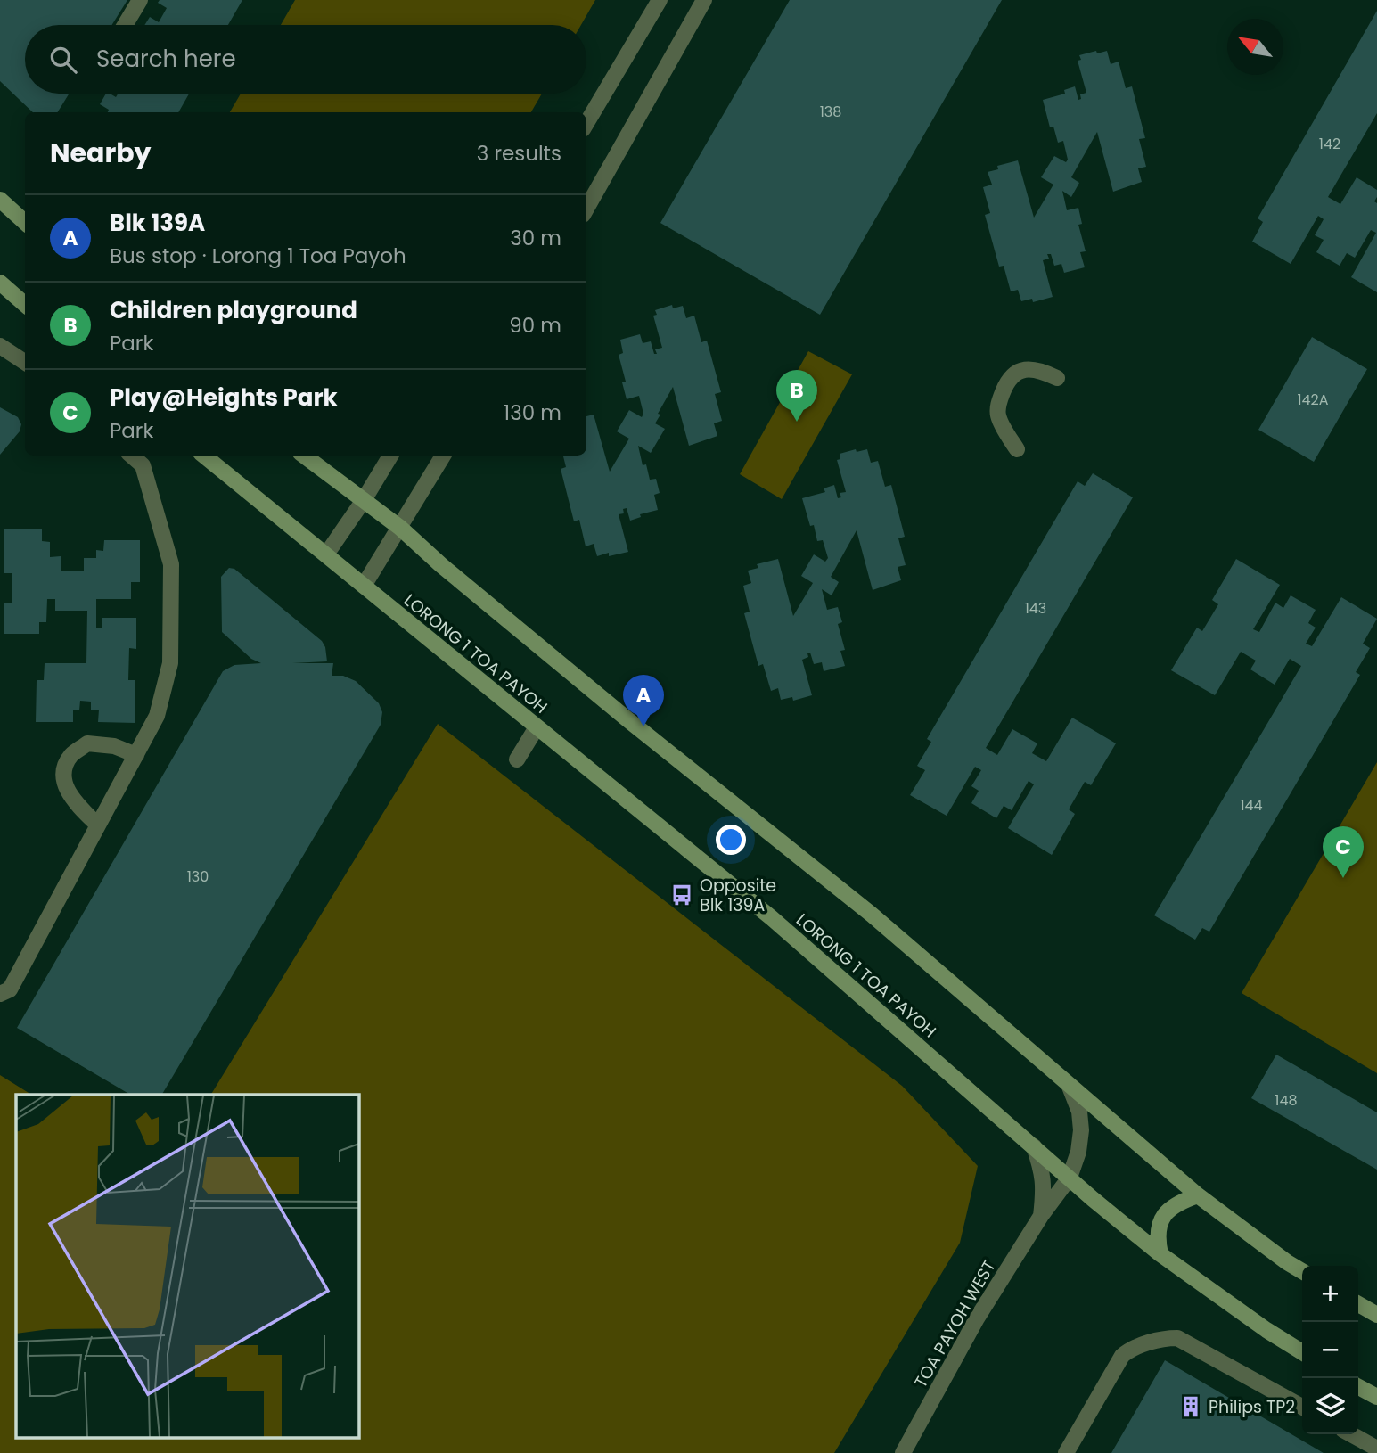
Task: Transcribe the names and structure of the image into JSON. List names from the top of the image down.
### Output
{
  "streets": {
    "main road": ["LORONG 1 TOA PAYOH"],
    "street": ["TOA PAYOH WEST"]
  },
  "crossings": [
    ["LORONG 1 TOA PAYOH", "TOA PAYOH WEST"]
  ],
  "places": {
    "bus stop": ["Opposite Blk 139A"],
    "building": ["Philips TP2"]
  },
  "house_numbers": [
    "138",
    "142",
    "142A",
    "143",
    "144",
    "130",
    "148"
  ],
  "north": "top left",
  "page": {
    "search": "Search here",
    "heading": ["Nearby", "3 results"],
    "list": [
      {
        "mark": "A",
        "name": "Blk 139A",
        "note": "Bus stop · Lorong 1 Toa Payoh",
        "value": "30 m"
      },
      {
        "mark": "B",
        "name": "Children playground",
        "note": "Park",
        "value": "90 m"
      },
      {
        "mark": "C",
        "name": "Play@Heights Park",
        "note": "Park",
        "value": "130 m"
      }
    ],
    "pins": ["B", "A", "C"],
    "map_buttons": ["+", "−"]
  }
}
